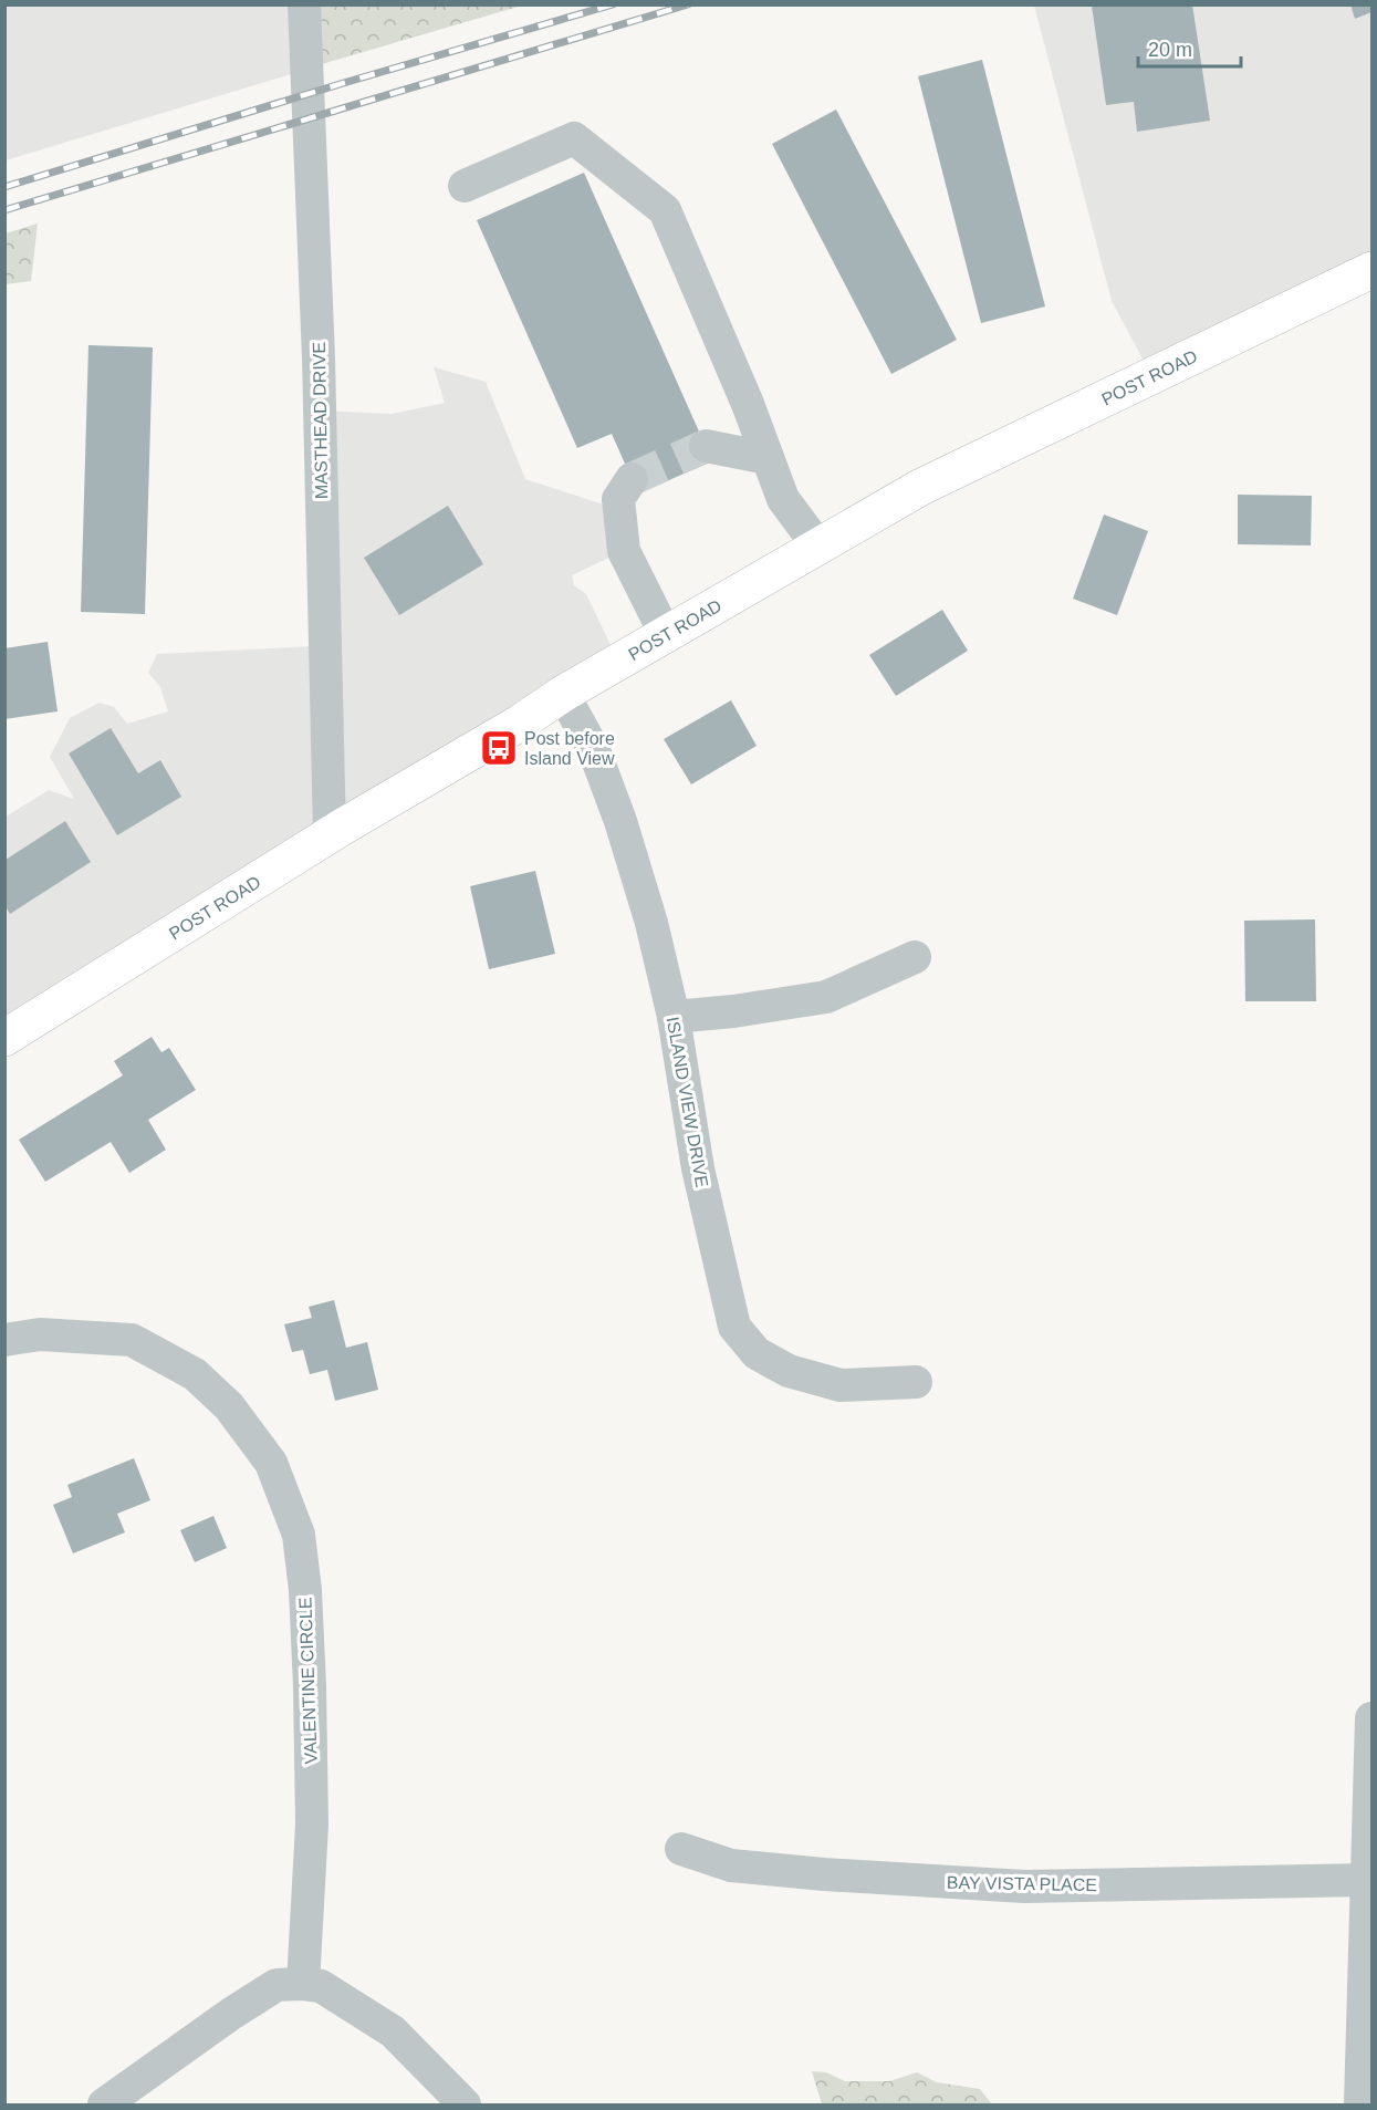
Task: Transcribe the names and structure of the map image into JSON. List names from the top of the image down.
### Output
{
  "streets": {
    "main road": ["POST ROAD"],
    "street": [
      "MASTHEAD DRIVE",
      "ISLAND VIEW DRIVE",
      "VALENTINE CIRCLE",
      "BAY VISTA PLACE"
    ]
  },
  "crossings": [
    ["POST ROAD", "MASTHEAD DRIVE"],
    ["POST ROAD", "ISLAND VIEW DRIVE"]
  ],
  "places": {
    "bus stop": ["Post before Island View"]
  },
  "scale_bar": "20 m"
}
